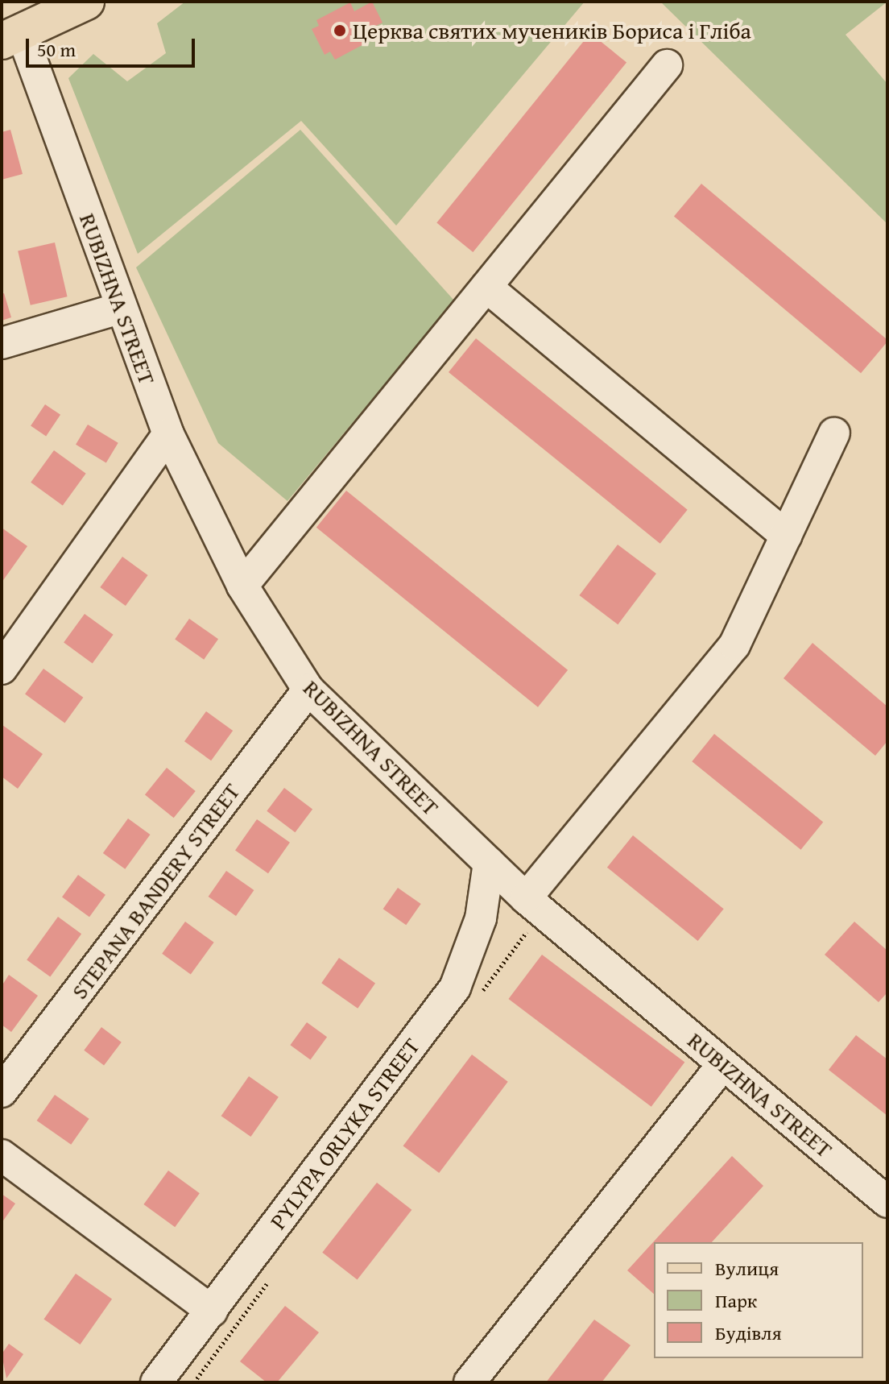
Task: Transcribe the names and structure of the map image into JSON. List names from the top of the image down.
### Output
{
  "streets": {
    "street": ["RUBIZHNA STREET", "STEPANA BANDERY STREET", "PYLYPA ORLYKA STREET"]
  },
  "crossings": [
    ["RUBIZHNA STREET", "STEPANA BANDERY STREET"],
    ["RUBIZHNA STREET", "PYLYPA ORLYKA STREET"]
  ],
  "places": ["Церква святих мучеників Бориса і Гліба"],
  "legend": ["Вулиця", "Парк", "Будівля"],
  "scale_bar": "50 m"
}
